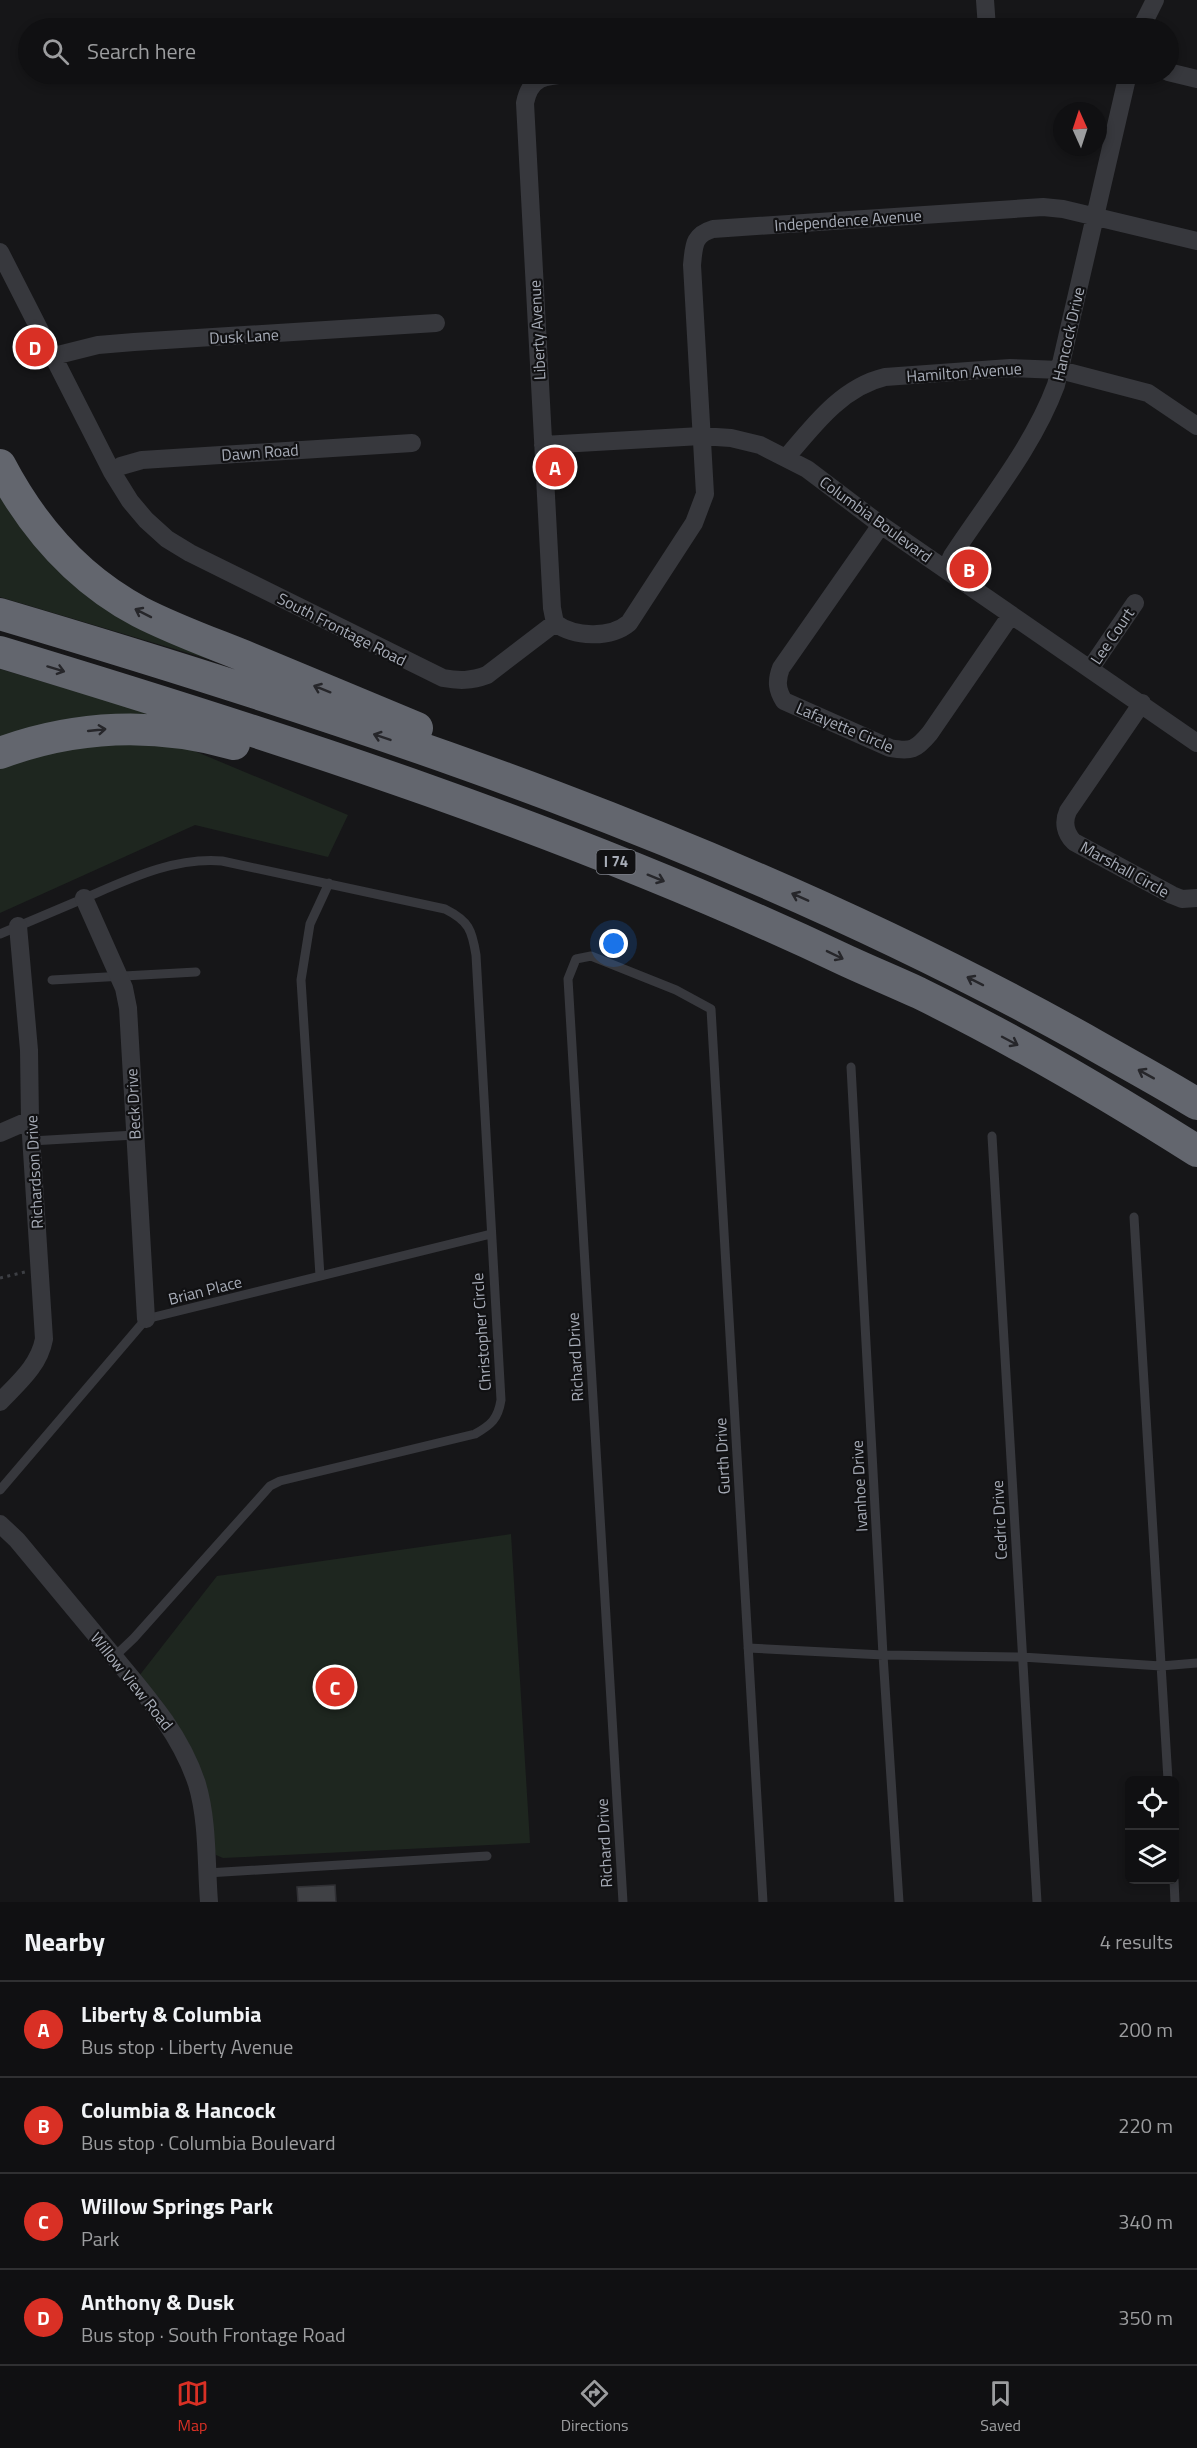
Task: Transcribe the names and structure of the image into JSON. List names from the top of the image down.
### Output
{
  "streets": {
    "highway": ["I 74"],
    "street": [
      "Independence Avenue",
      "Liberty Avenue",
      "Hancock Drive",
      "Dusk Lane",
      "Hamilton Avenue",
      "Dawn Road",
      "Columbia Boulevard",
      "South Frontage Road",
      "Lee Court",
      "Lafayette Circle",
      "Marshall Circle",
      "Beck Drive",
      "Richardson Drive",
      "Willow View Road"
    ],
    "lane": [
      "Brian Place",
      "Christopher Circle",
      "Richard Drive",
      "Gurth Drive",
      "Ivanhoe Drive",
      "Cedric Drive"
    ]
  },
  "crossings": [
    ["Independence Avenue", "Hancock Drive"],
    ["Independence Avenue", "Columbia Boulevard"],
    ["Liberty Avenue", "Columbia Boulevard"],
    ["Liberty Avenue", "South Frontage Road"],
    ["Hancock Drive", "Hamilton Avenue"],
    ["Hancock Drive", "Columbia Boulevard"],
    ["Dusk Lane", "South Frontage Road"],
    ["Hamilton Avenue", "Columbia Boulevard"],
    ["Dawn Road", "South Frontage Road"],
    ["Columbia Boulevard", "Lee Court"],
    ["Columbia Boulevard", "Lafayette Circle"],
    ["Columbia Boulevard", "Marshall Circle"],
    ["Beck Drive", "Brian Place"],
    ["Brian Place", "Christopher Circle"],
    ["Christopher Circle", "Willow View Road"],
    ["Richard Drive", "Gurth Drive"]
  ],
  "north": "top",
  "page": {
    "search": "Search here",
    "pins": [
      "D",
      "A",
      "B",
      "C"
    ],
    "heading": ["Nearby", "4 results"],
    "list": [
      {
        "mark": "A",
        "name": "Liberty & Columbia",
        "note": "Bus stop · Liberty Avenue",
        "value": "200 m"
      },
      {
        "mark": "B",
        "name": "Columbia & Hancock",
        "note": "Bus stop · Columbia Boulevard",
        "value": "220 m"
      },
      {
        "mark": "C",
        "name": "Willow Springs Park",
        "note": "Park",
        "value": "340 m"
      },
      {
        "mark": "D",
        "name": "Anthony & Dusk",
        "note": "Bus stop · South Frontage Road",
        "value": "350 m"
      }
    ],
    "nav": ["Map", "Directions", "Saved"]
  }
}
